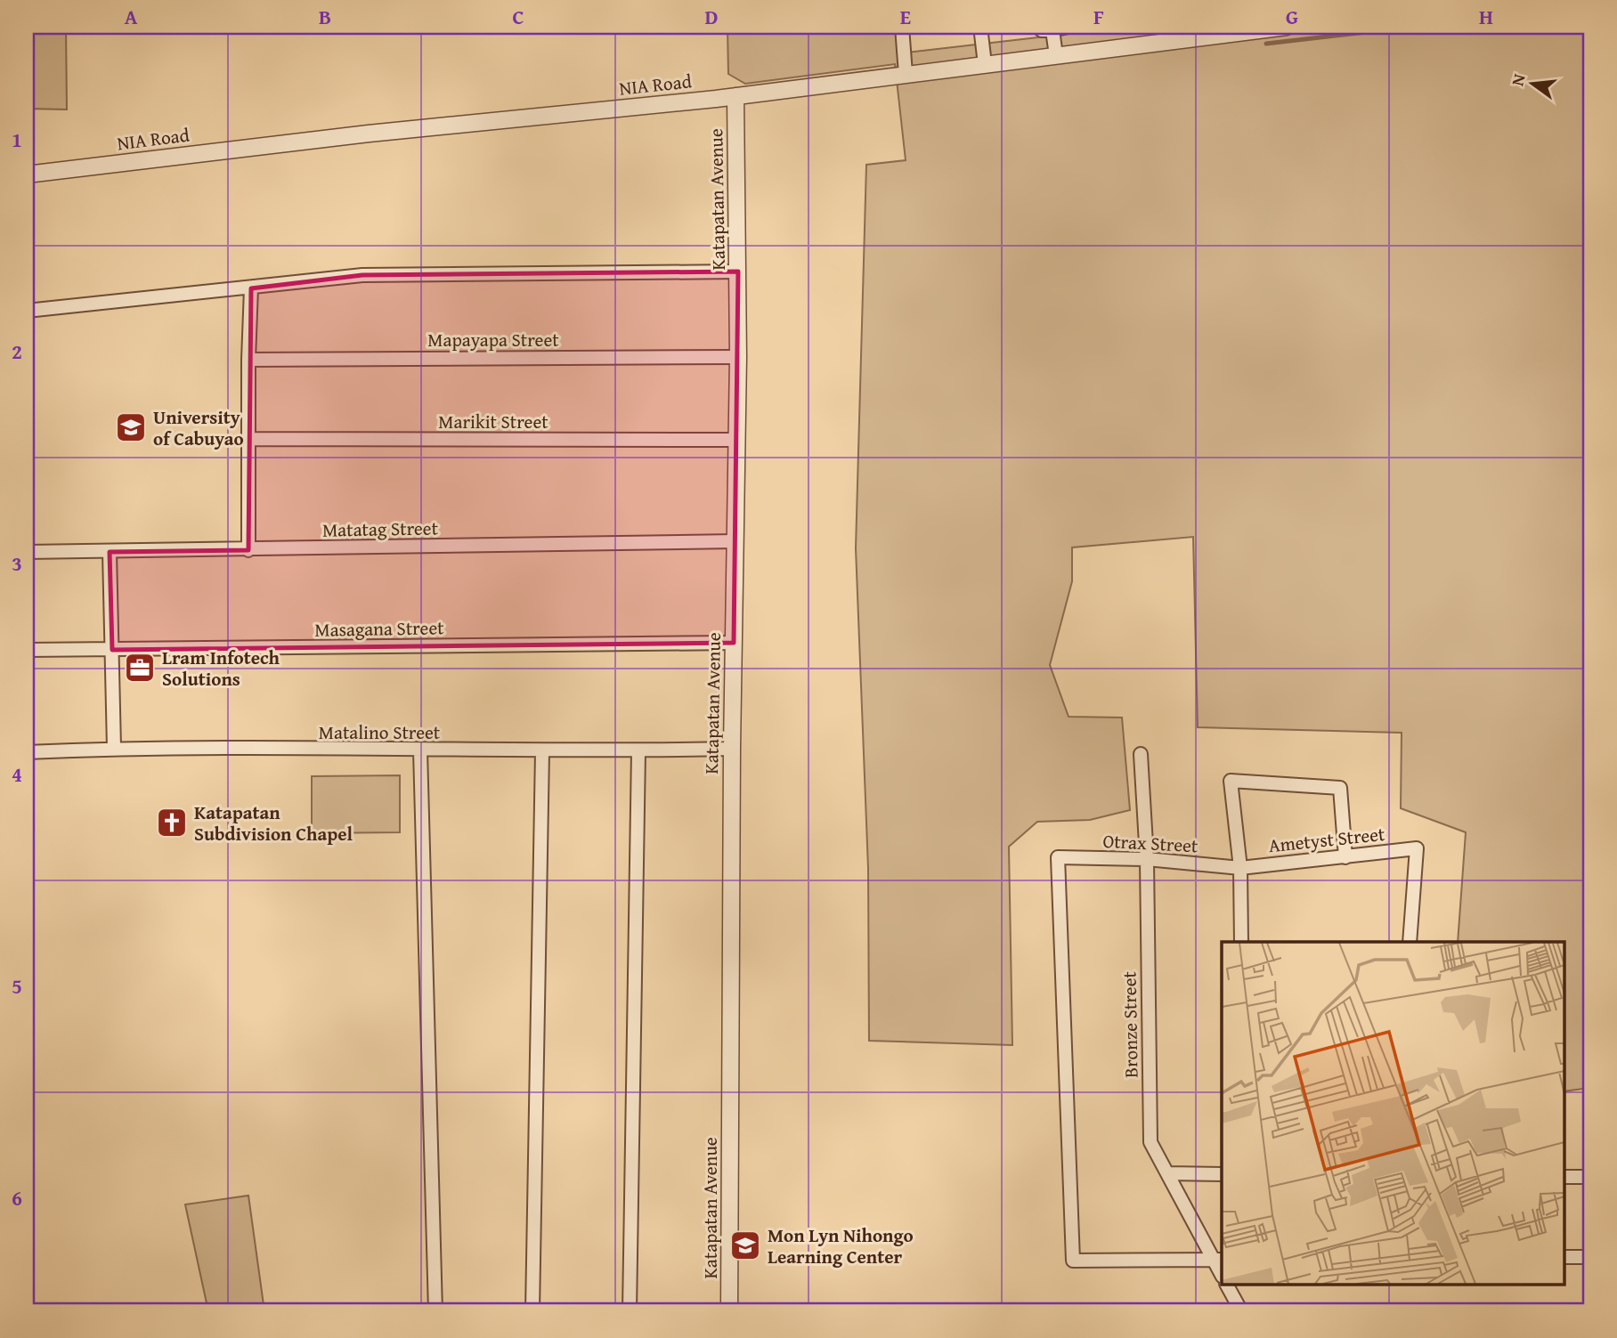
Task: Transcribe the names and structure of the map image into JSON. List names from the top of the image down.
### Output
{
  "streets": {
    "street": [
      "NIA Road",
      "Katapatan Avenue",
      "Mapayapa Street",
      "Marikit Street",
      "Matatag Street",
      "Masagana Street",
      "Matalino Street",
      "Ametyst Street",
      "Otrax Street",
      "Bronze Street"
    ]
  },
  "crossings": [
    ["NIA Road", "Katapatan Avenue"],
    ["Katapatan Avenue", "Mapayapa Street"],
    ["Katapatan Avenue", "Marikit Street"],
    ["Katapatan Avenue", "Matatag Street"],
    ["Katapatan Avenue", "Masagana Street"],
    ["Katapatan Avenue", "Matalino Street"],
    ["Ametyst Street", "Otrax Street"],
    ["Otrax Street", "Bronze Street"]
  ],
  "places": {
    "school or university": ["University of Cabuyao", "Mon Lyn Nihongo Learning Center"],
    "office": ["Lram Infotech Solutions"],
    "church": ["Katapatan Subdivision Chapel"]
  },
  "north": "left",
  "grid": {
    "columns": [
      "A",
      "B",
      "C",
      "D",
      "E",
      "F",
      "G",
      "H"
    ],
    "rows": [
      "1",
      "2",
      "3",
      "4",
      "5",
      "6"
    ]
  }
}
